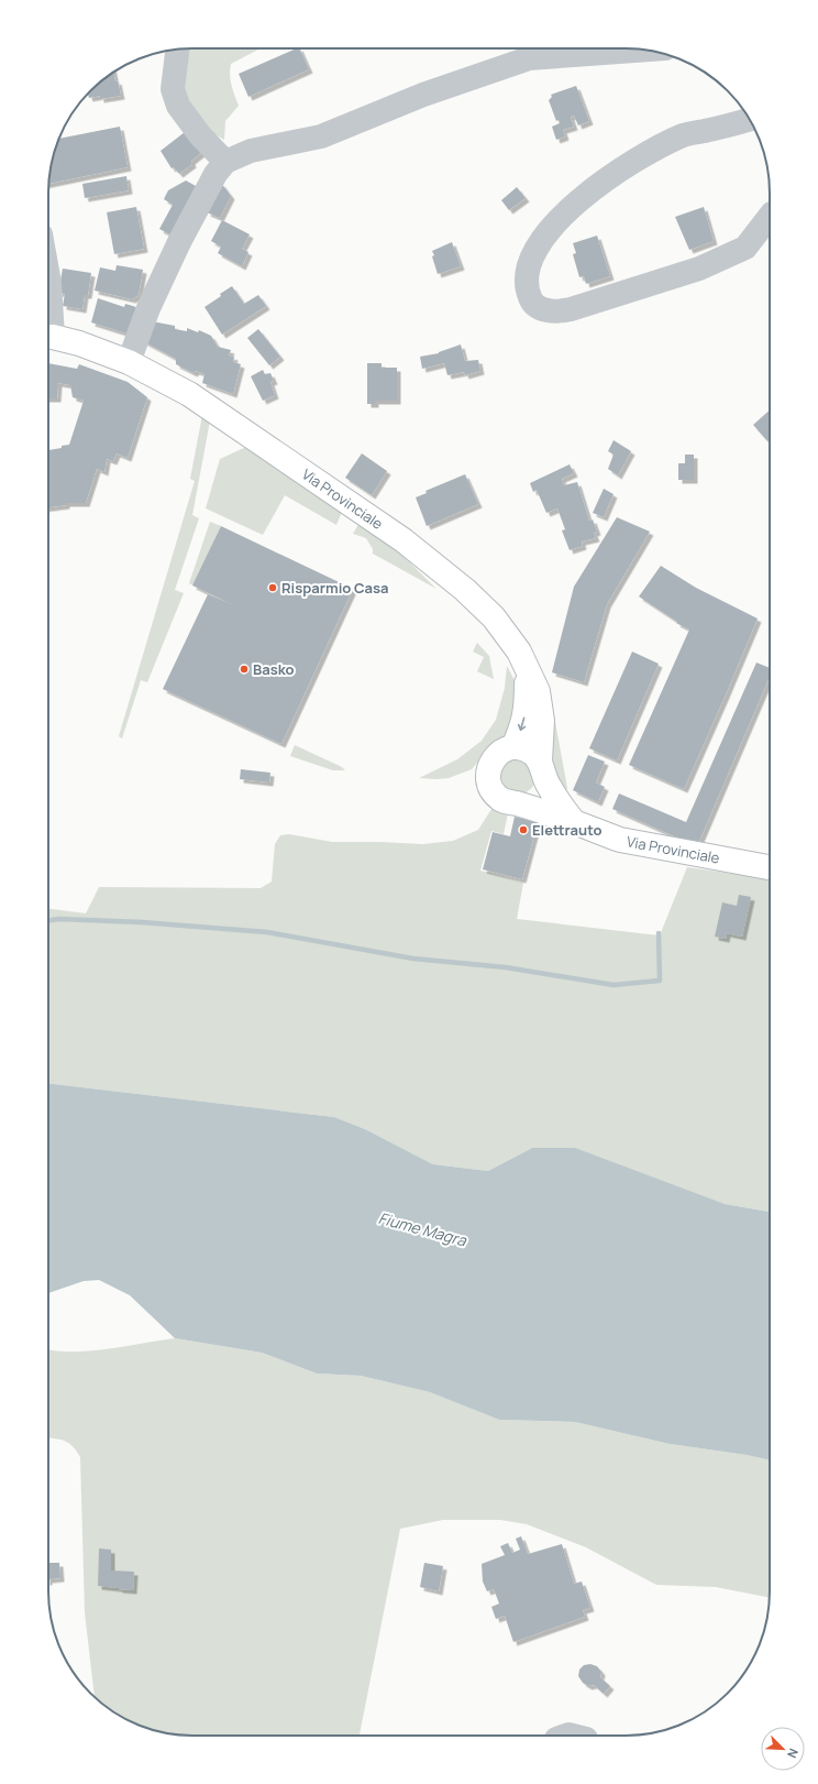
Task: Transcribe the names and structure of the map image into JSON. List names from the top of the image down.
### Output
{
  "streets": {
    "main road": ["Via Provinciale"]
  },
  "water": ["Fiume Magra"],
  "places": ["Risparmio Casa", "Basko", "Elettrauto"],
  "north": "bottom right"
}
